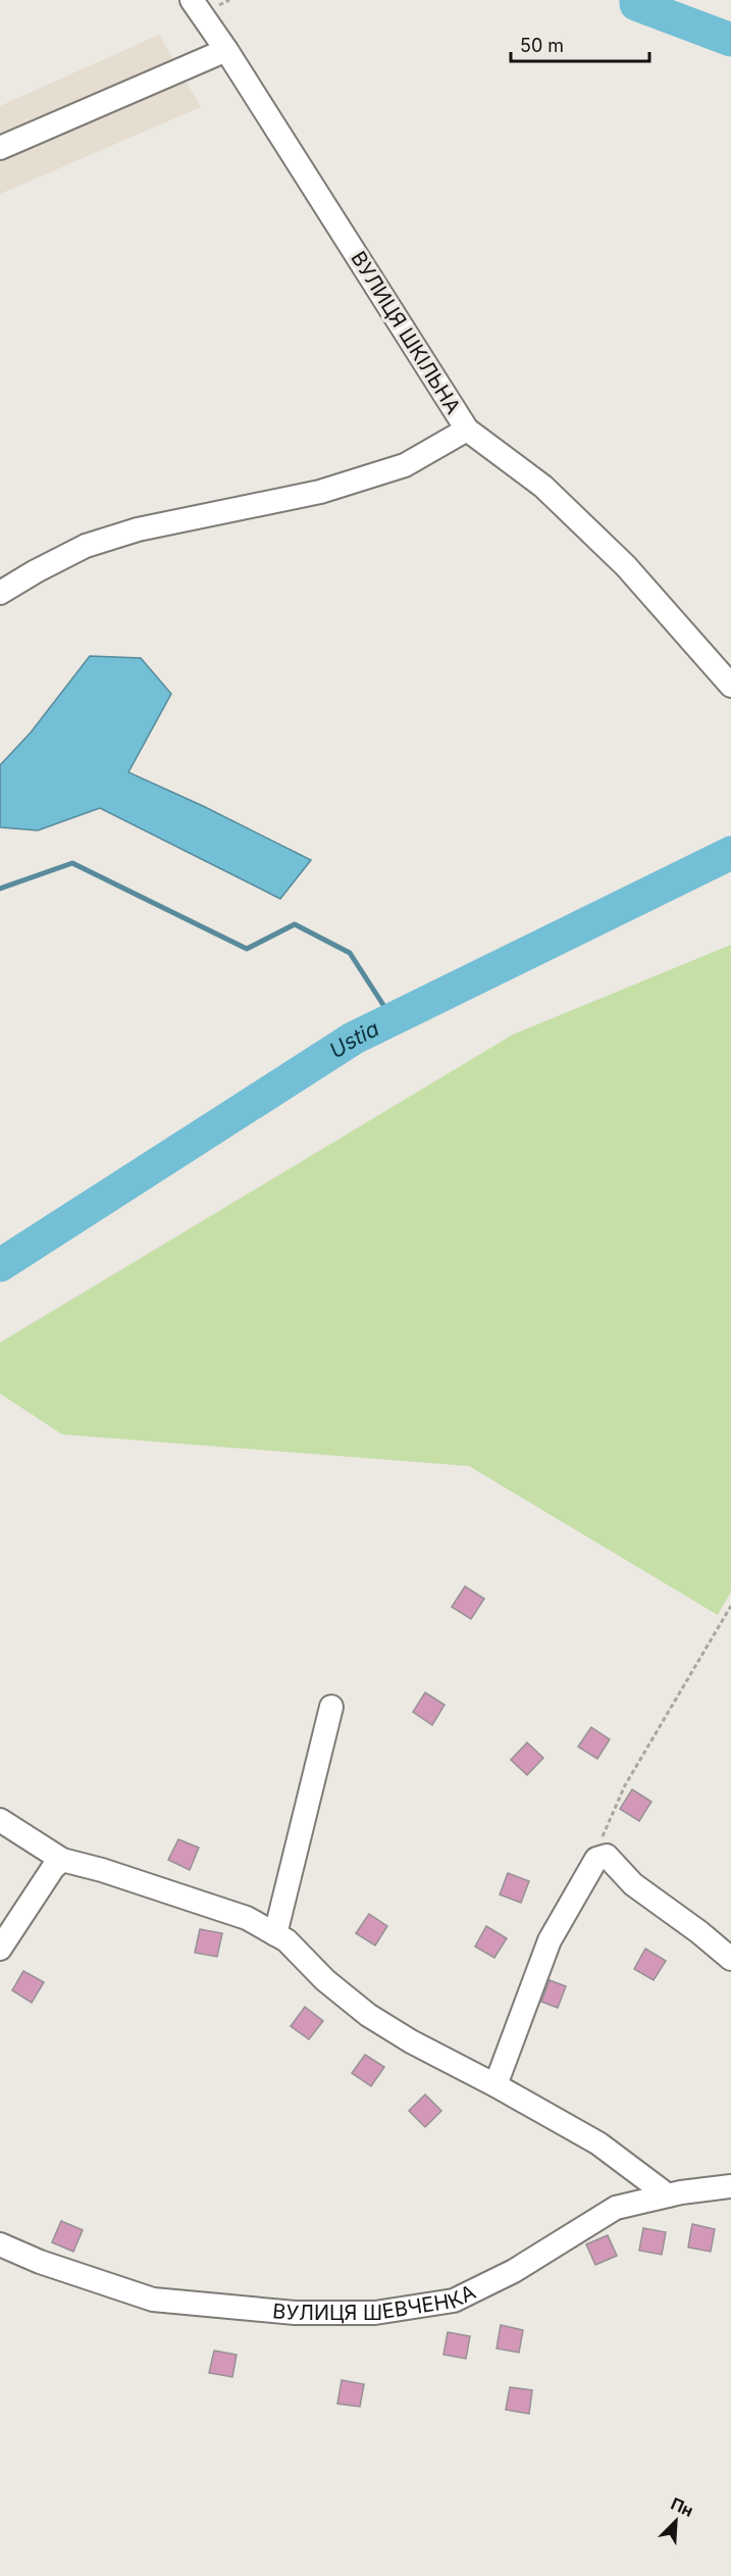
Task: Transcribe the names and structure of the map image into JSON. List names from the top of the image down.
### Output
{
  "streets": {
    "street": ["ВУЛИЦЯ ШКІЛЬНА", "ВУЛИЦЯ ШЕВЧЕНКА"]
  },
  "water": ["Ustia"],
  "scale_bar": "50 m",
  "north": "top right"
}
